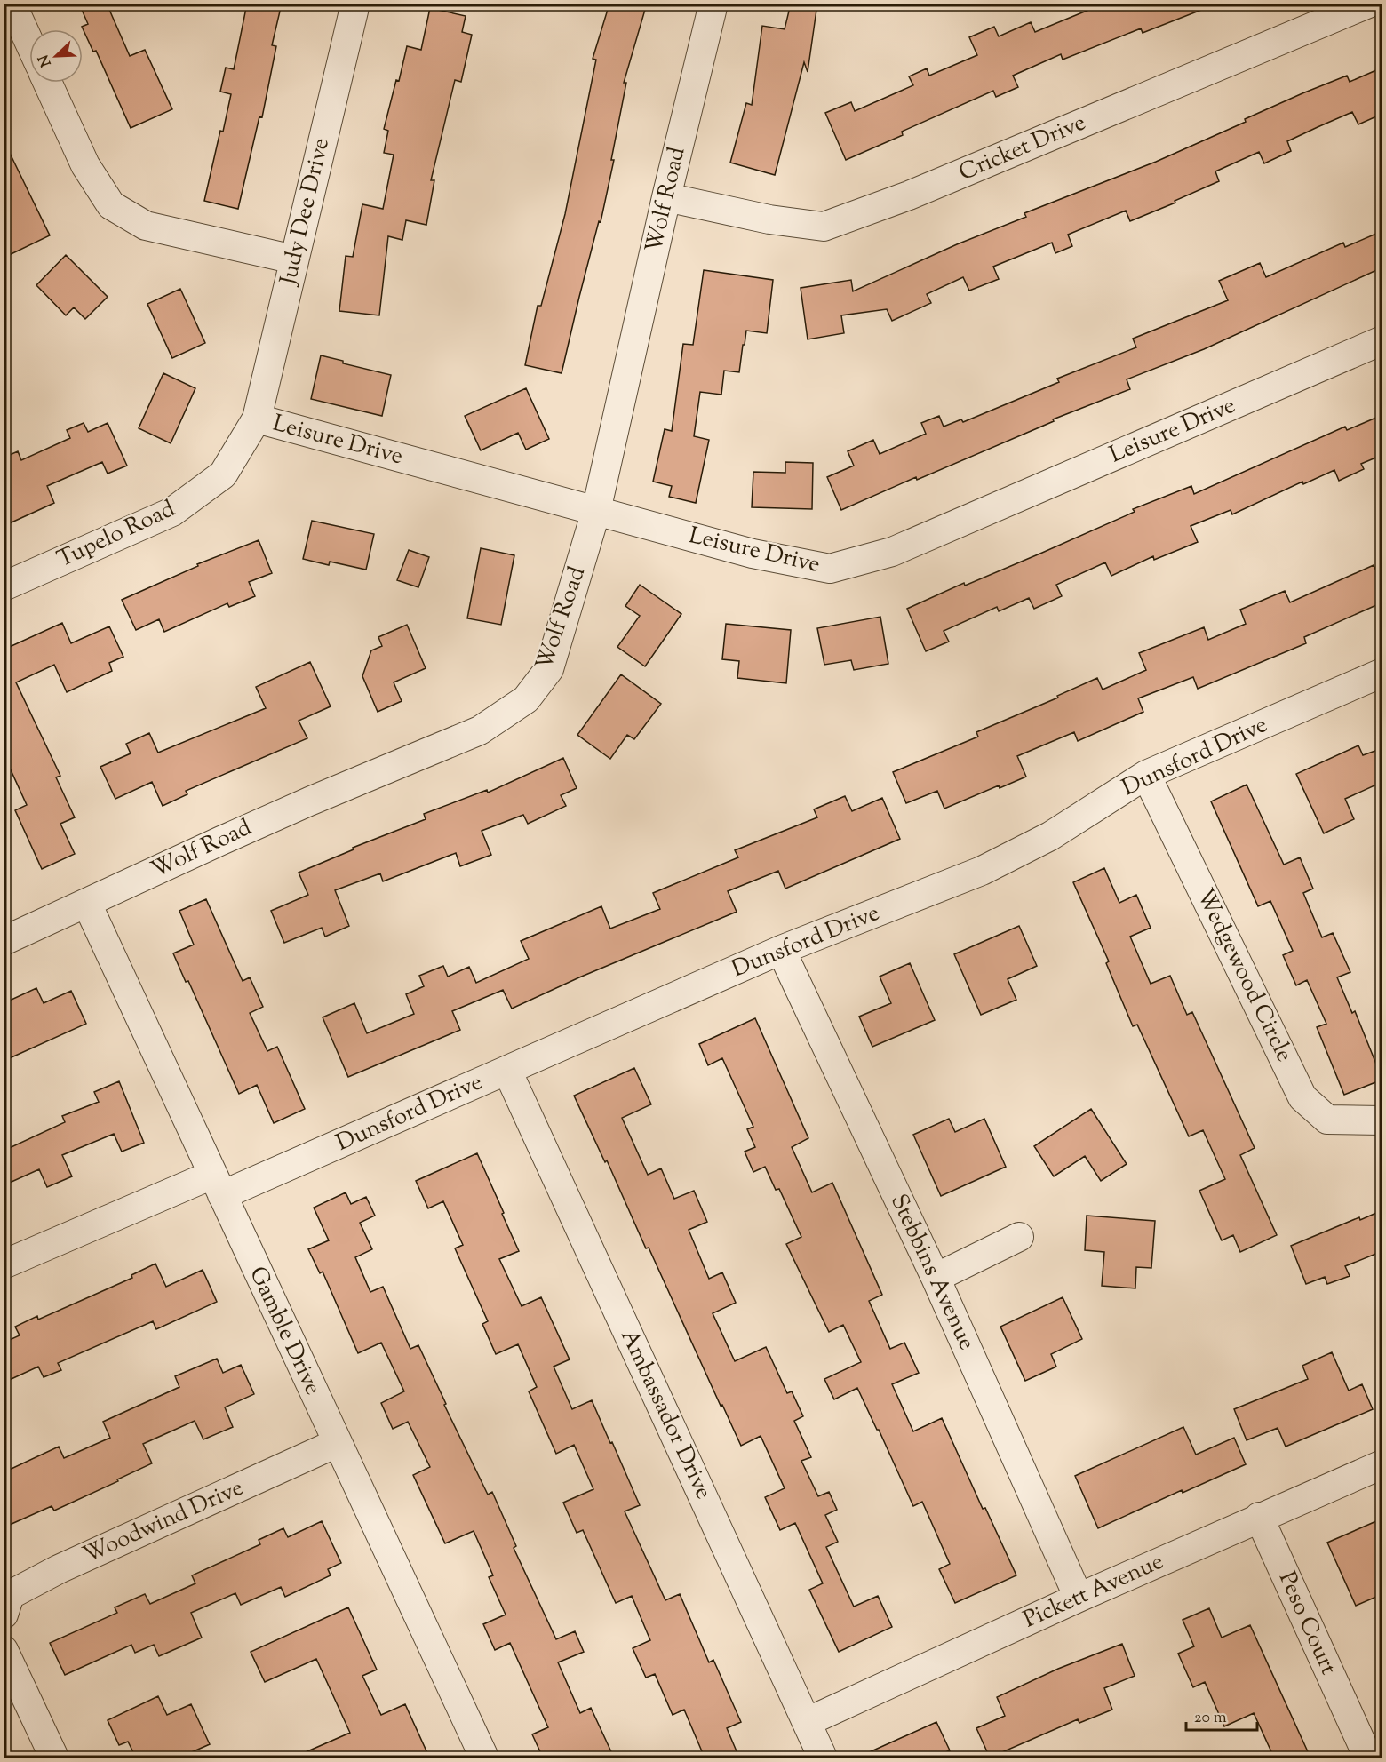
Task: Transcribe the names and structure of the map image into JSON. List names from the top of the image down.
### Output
{
  "streets": {
    "street": [
      "Cricket Drive",
      "Wolf Road",
      "Judy Dee Drive",
      "Leisure Drive",
      "Tupelo Road",
      "Dunsford Drive",
      "Wedgewood Circle",
      "Stebbins Avenue",
      "Gamble Drive",
      "Ambassador Drive",
      "Woodwind Drive",
      "Pickett Avenue",
      "Peso Court"
    ]
  },
  "crossings": [
    ["Cricket Drive", "Wolf Road"],
    ["Wolf Road", "Leisure Drive"],
    ["Wolf Road", "Gamble Drive"],
    ["Judy Dee Drive", "Leisure Drive"],
    ["Judy Dee Drive", "Tupelo Road"],
    ["Leisure Drive", "Tupelo Road"],
    ["Dunsford Drive", "Wedgewood Circle"],
    ["Dunsford Drive", "Stebbins Avenue"],
    ["Dunsford Drive", "Gamble Drive"],
    ["Dunsford Drive", "Ambassador Drive"],
    ["Stebbins Avenue", "Pickett Avenue"],
    ["Gamble Drive", "Woodwind Drive"],
    ["Ambassador Drive", "Pickett Avenue"],
    ["Pickett Avenue", "Peso Court"]
  ],
  "scale_bar": "20 m",
  "north": "bottom left"
}
